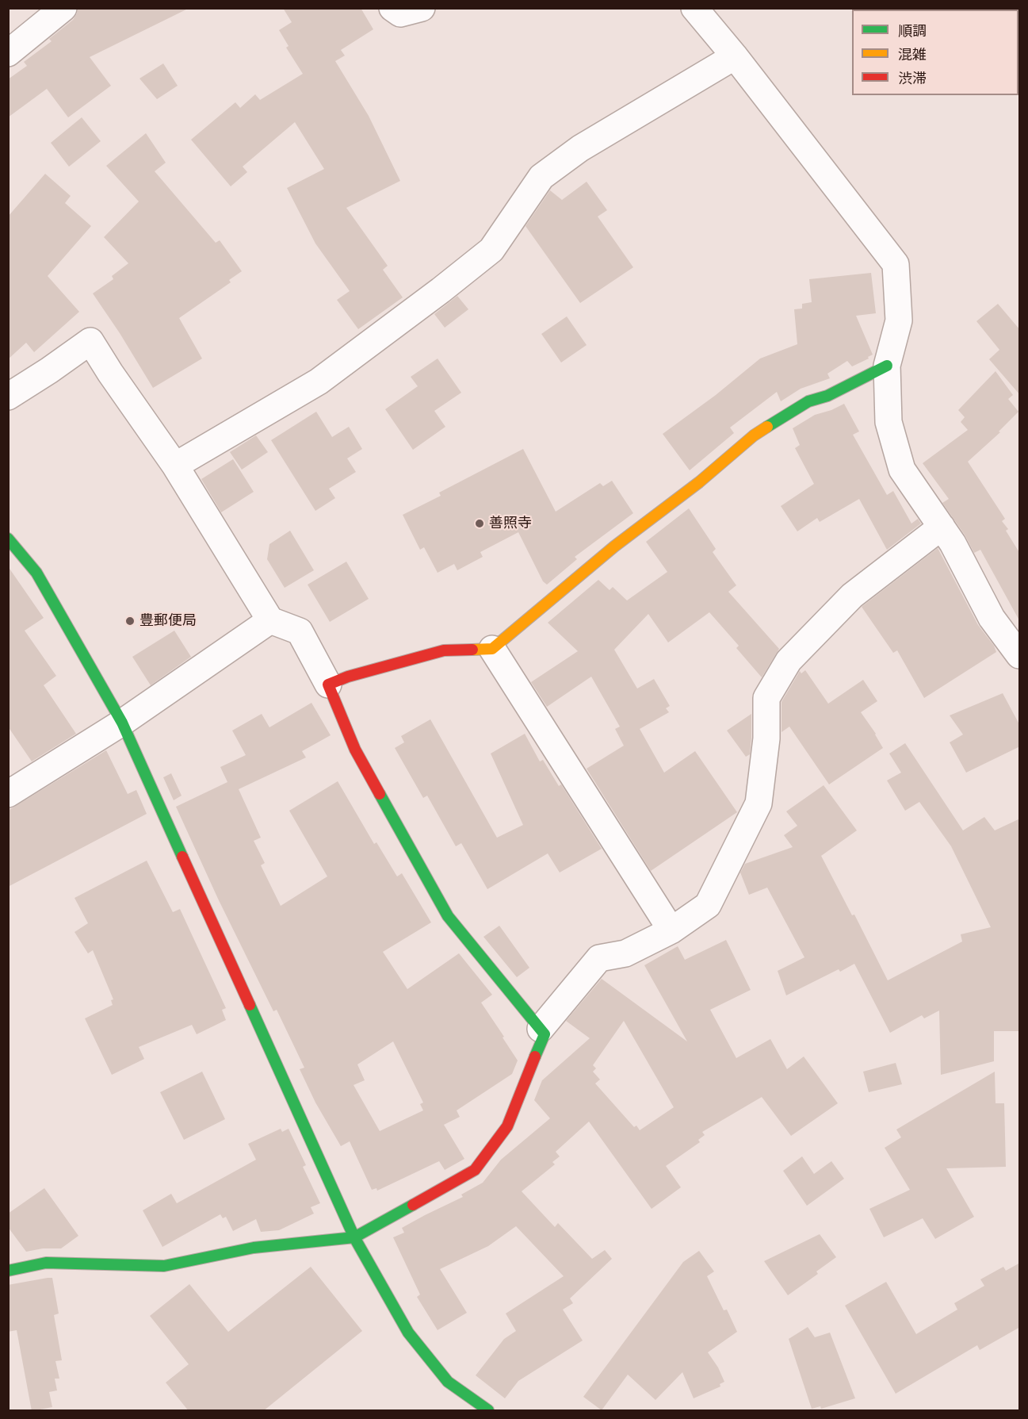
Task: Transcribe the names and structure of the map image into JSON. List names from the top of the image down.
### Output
{
  "places": ["善照寺", "豊郵便局"],
  "legend": ["順調", "混雑", "渋滞"]
}
